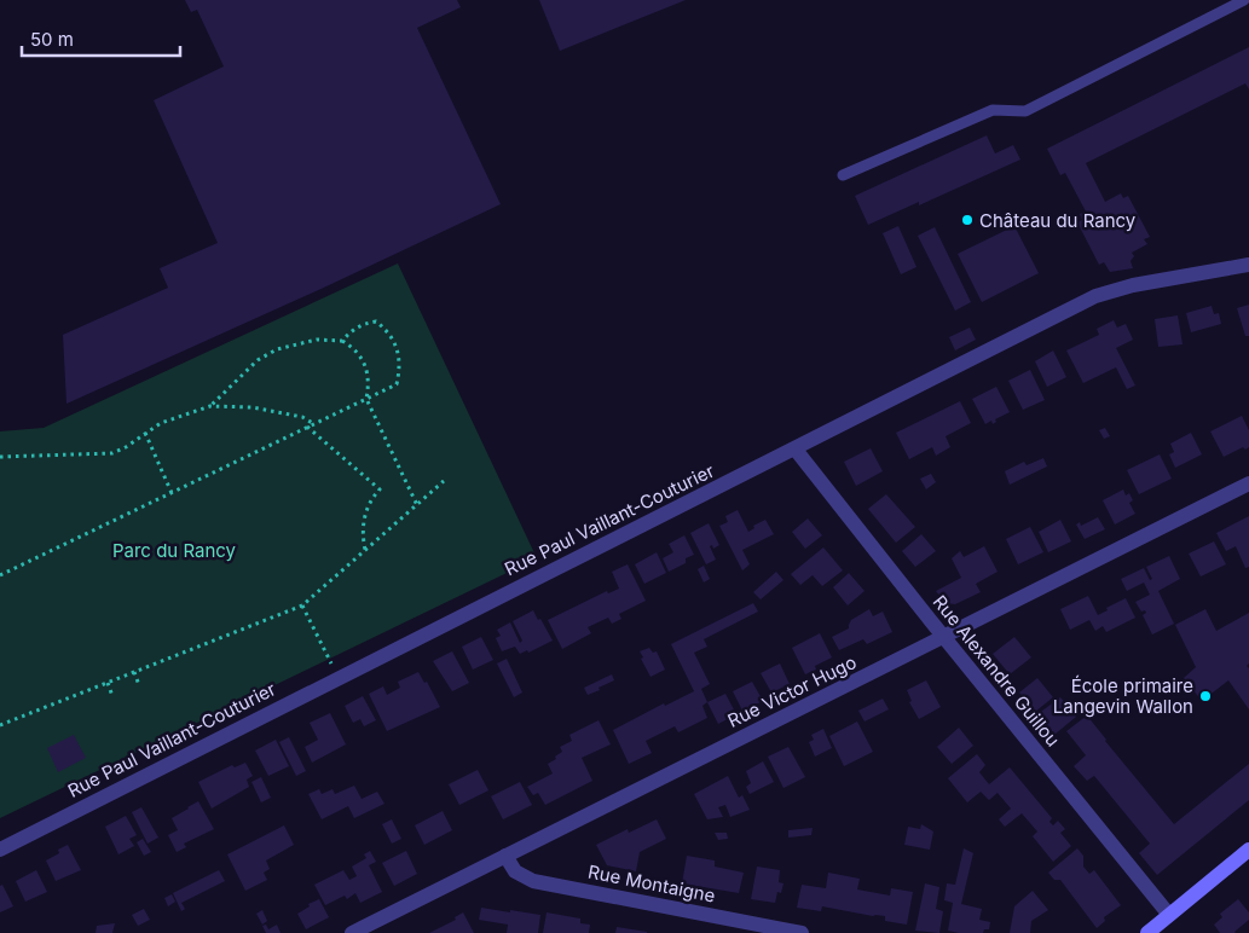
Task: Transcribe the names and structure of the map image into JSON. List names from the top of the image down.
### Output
{
  "streets": {
    "street": [
      "Rue Paul Vaillant-Couturier",
      "Rue Alexandre Guillou",
      "Rue Victor Hugo",
      "Rue Montaigne"
    ]
  },
  "crossings": [
    ["Rue Paul Vaillant-Couturier", "Rue Alexandre Guillou"],
    ["Rue Alexandre Guillou", "Rue Victor Hugo"],
    ["Rue Victor Hugo", "Rue Montaigne"]
  ],
  "parks": ["Parc du Rancy"],
  "places": ["Château du Rancy", "École primaire Langevin Wallon"],
  "scale_bar": "50 m"
}
